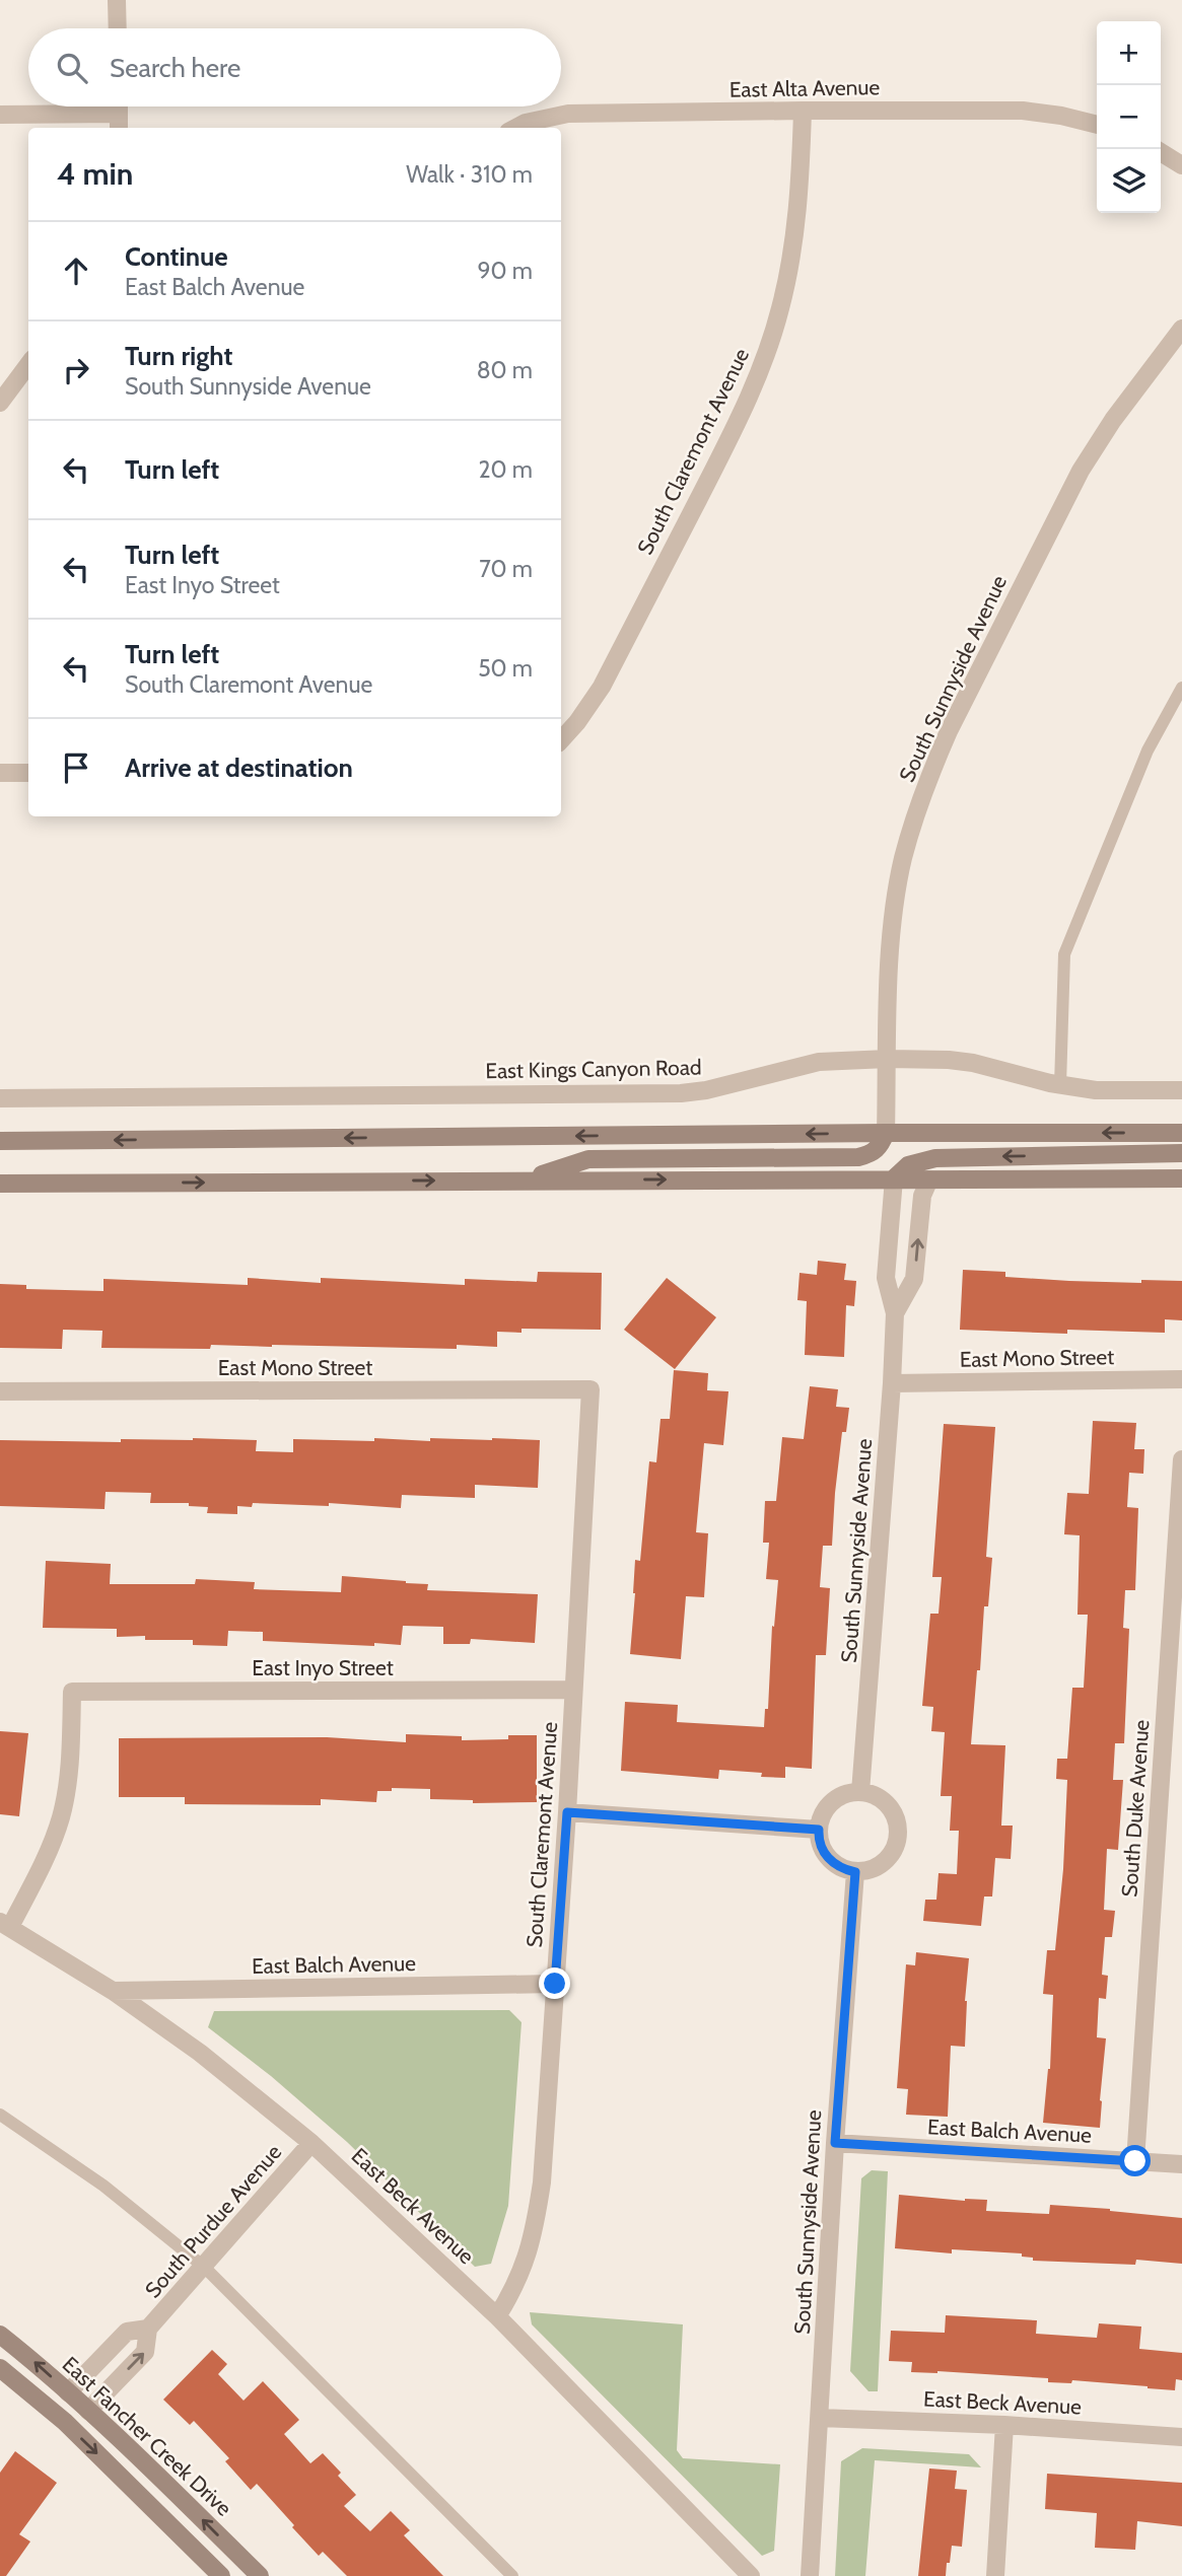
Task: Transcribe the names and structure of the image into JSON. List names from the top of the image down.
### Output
{
  "streets": {
    "main road": ["East Fancher Creek Drive"],
    "street": [
      "East Alta Avenue",
      "South Claremont Avenue",
      "South Sunnyside Avenue",
      "East Kings Canyon Road",
      "East Mono Street",
      "East Inyo Street",
      "South Duke Avenue",
      "East Balch Avenue",
      "East Beck Avenue",
      "South Purdue Avenue"
    ]
  },
  "crossings": [
    ["East Alta Avenue", "South Claremont Avenue"],
    ["South Claremont Avenue", "East Mono Street"],
    ["South Claremont Avenue", "East Inyo Street"],
    ["South Claremont Avenue", "East Balch Avenue"],
    ["South Claremont Avenue", "East Beck Avenue"],
    ["South Sunnyside Avenue", "East Kings Canyon Road"],
    ["South Sunnyside Avenue", "East Mono Street"],
    ["South Sunnyside Avenue", "East Balch Avenue"],
    ["South Sunnyside Avenue", "East Beck Avenue"],
    ["East Inyo Street", "East Beck Avenue"],
    ["South Duke Avenue", "East Balch Avenue"],
    ["East Balch Avenue", "East Beck Avenue"],
    ["East Beck Avenue", "South Purdue Avenue"],
    ["South Purdue Avenue", "East Fancher Creek Drive"]
  ],
  "page": {
    "map_buttons": ["+", "−"],
    "search": "Search here",
    "heading": ["4 min", "Walk · 310 m"],
    "list": [
      ["Continue", "East Balch Avenue", "90 m"],
      ["Turn right", "South Sunnyside Avenue", "80 m"],
      ["Turn left", "20 m"],
      ["Turn left", "East Inyo Street", "70 m"],
      ["Turn left", "South Claremont Avenue", "50 m"],
      "Arrive at destination"
    ]
  }
}
